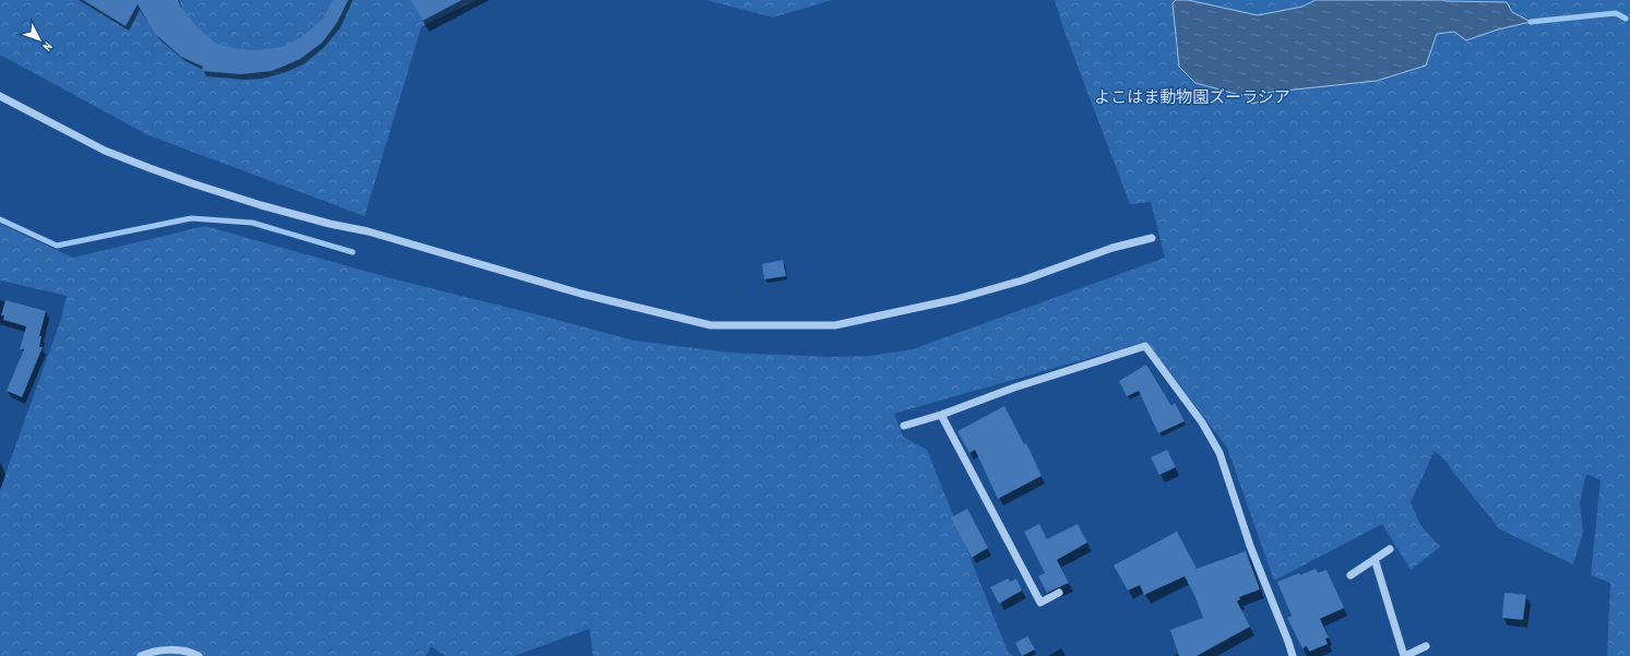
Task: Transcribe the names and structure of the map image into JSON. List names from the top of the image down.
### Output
{
  "parks": ["よこはま動物園ズーラシア"],
  "north": "bottom right"
}
